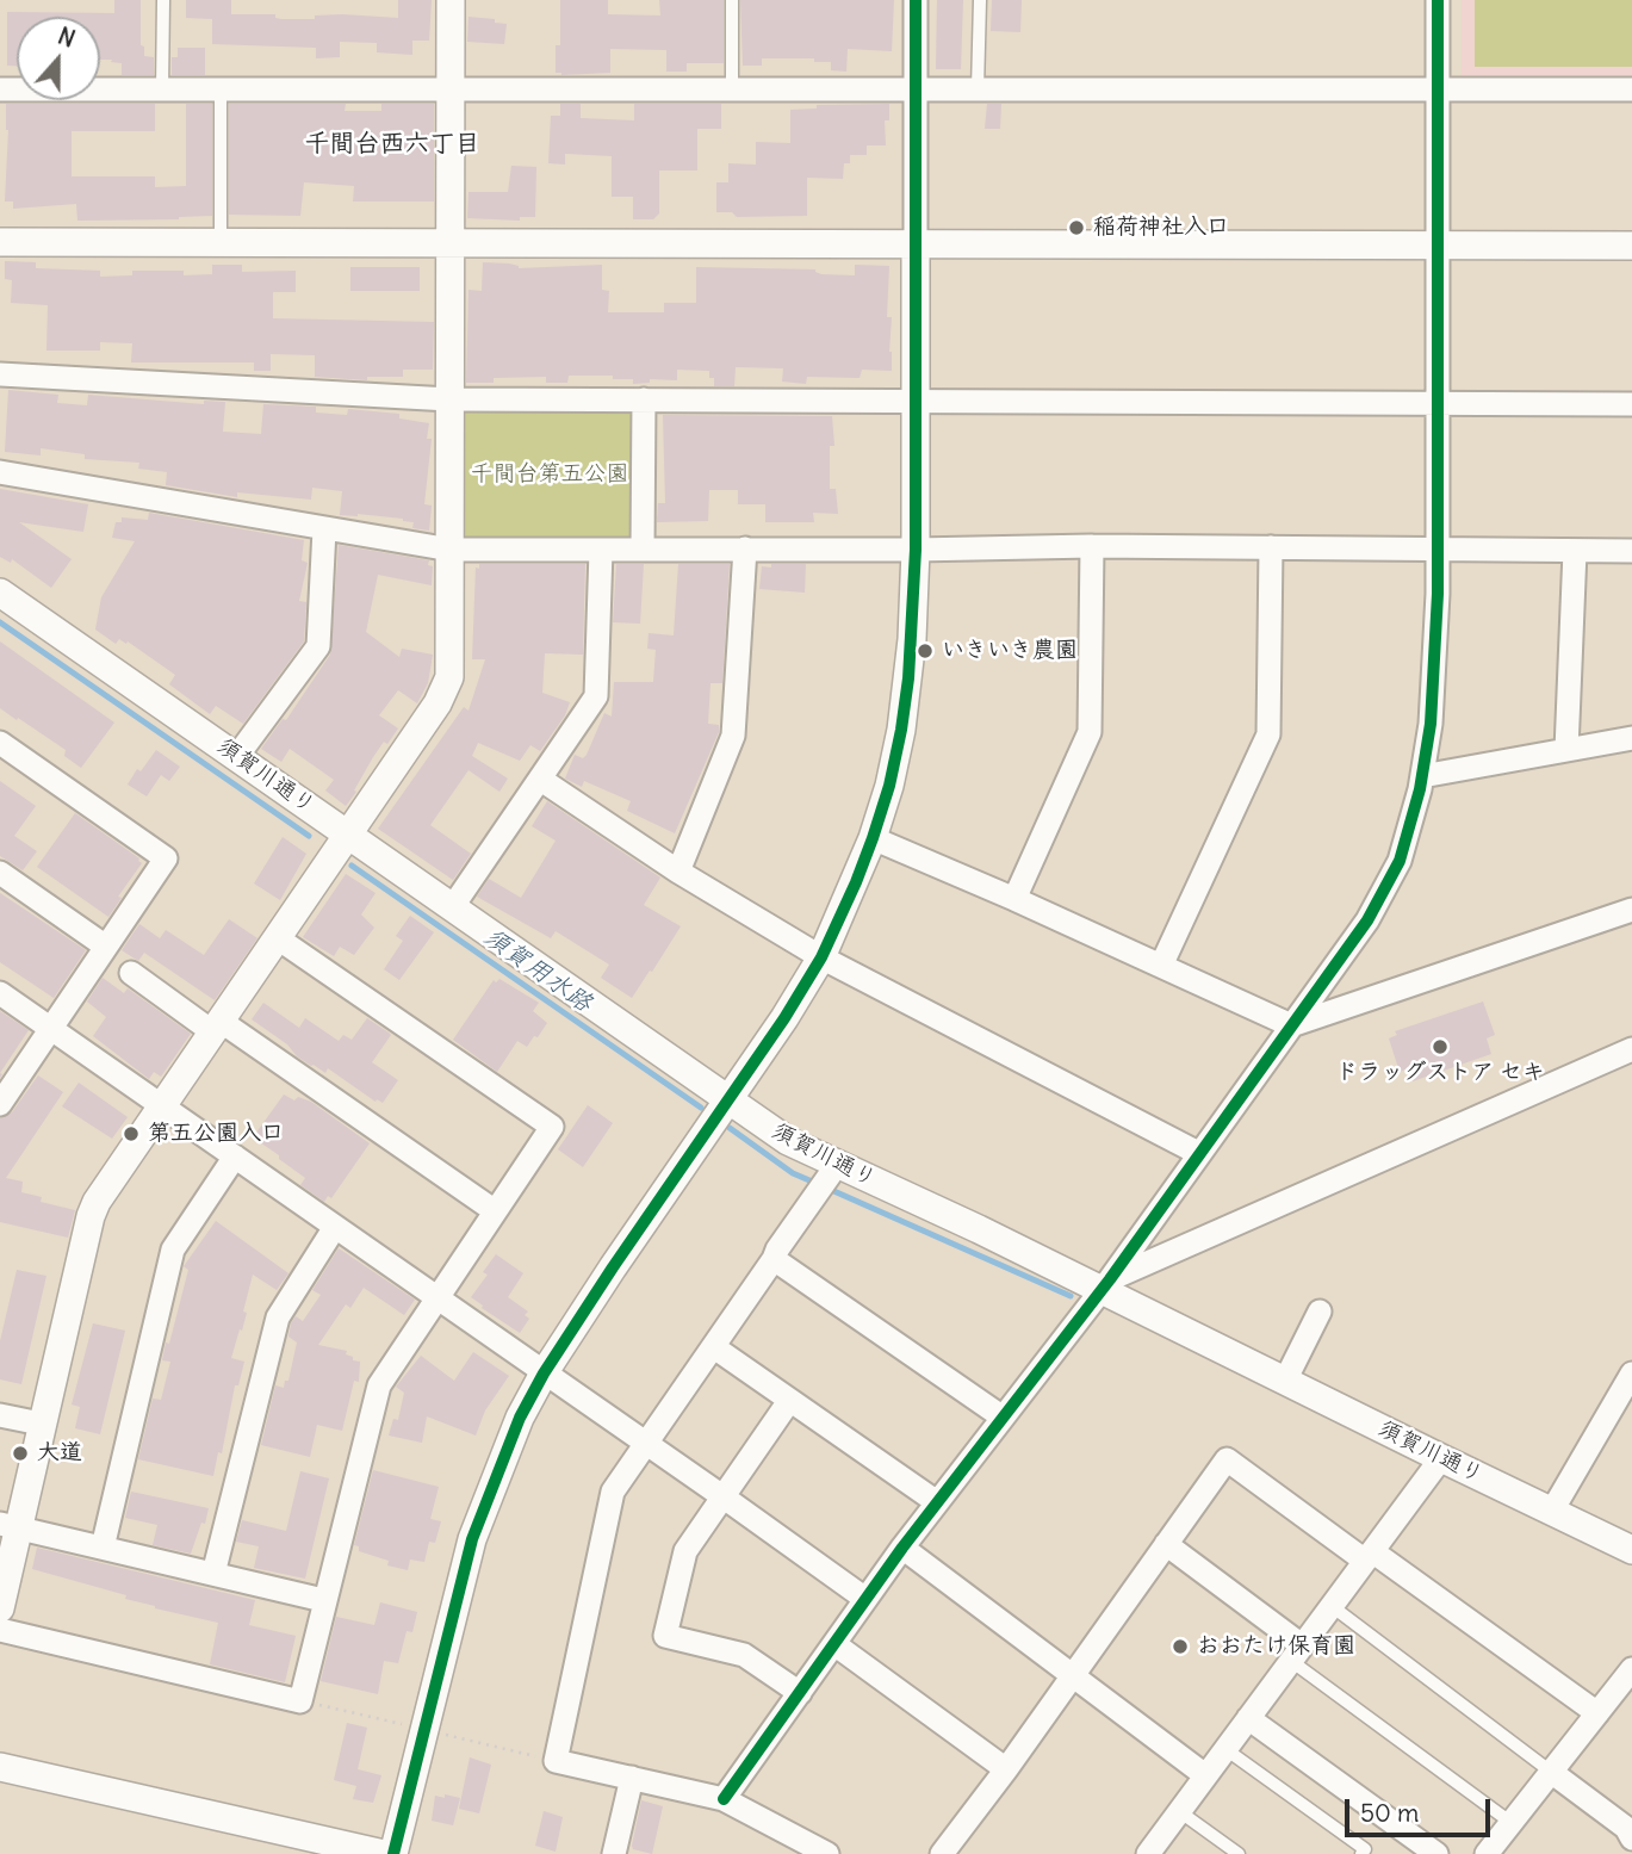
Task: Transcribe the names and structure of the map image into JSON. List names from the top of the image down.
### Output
{
  "streets": {
    "street": ["須賀川通り"]
  },
  "districts": ["千間台西六丁目"],
  "water": ["須賀用水路"],
  "parks": ["千間台第五公園"],
  "places": [
    "稲荷神社入口",
    "いきいき農園",
    "ドラッグストア セキ",
    "第五公園入口",
    "大道",
    "おおたけ保育園"
  ],
  "scale_bar": "50 m",
  "north": "top"
}
